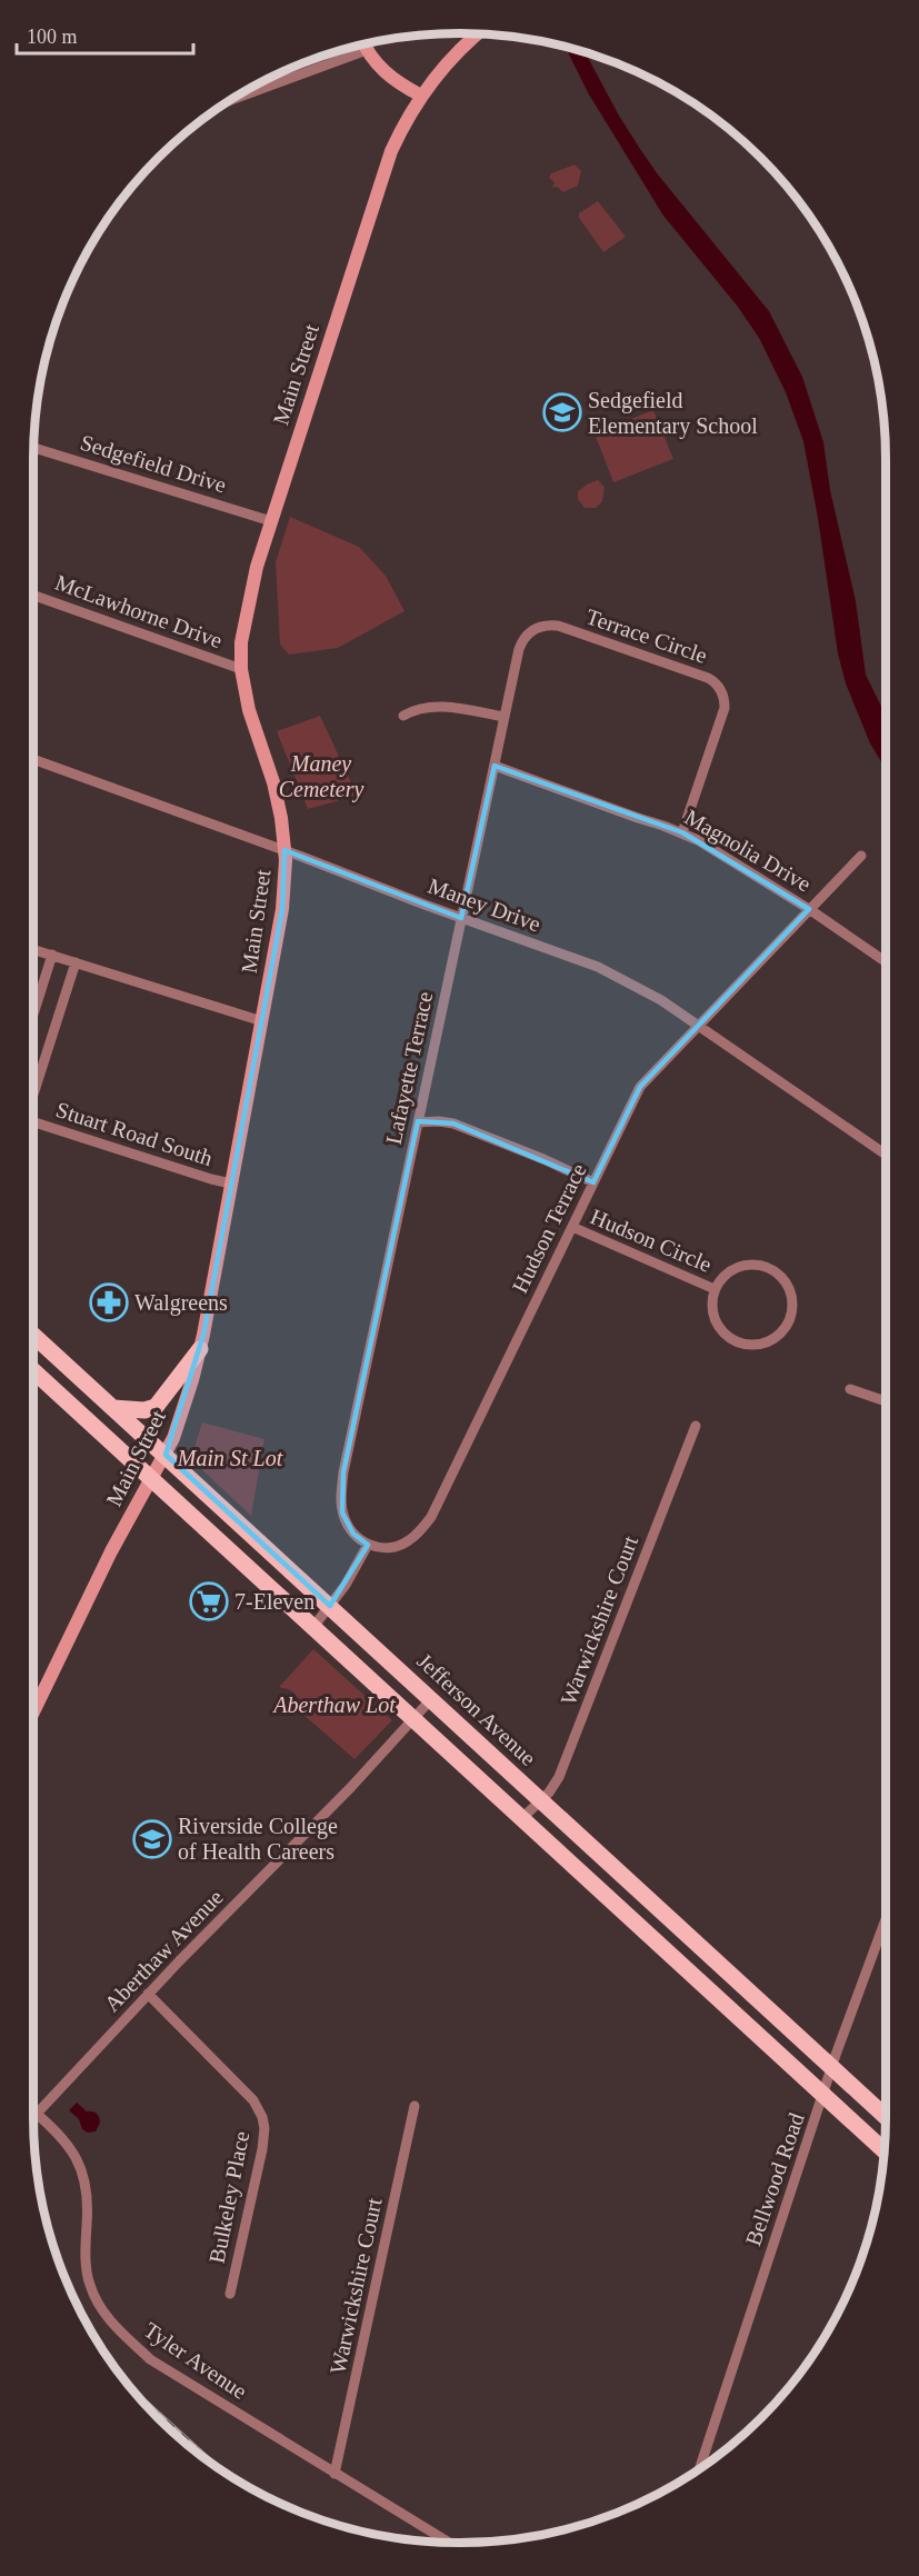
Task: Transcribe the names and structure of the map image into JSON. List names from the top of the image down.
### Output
{
  "streets": {
    "main road": ["Main Street", "Jefferson Avenue"],
    "street": [
      "Sedgefield Drive",
      "McLawhorne Drive",
      "Terrace Circle",
      "Magnolia Drive",
      "Maney Drive",
      "Lafayette Terrace",
      "Stuart Road South",
      "Hudson Terrace",
      "Hudson Circle",
      "Warwickshire Court",
      "Aberthaw Avenue",
      "Bellwood Road",
      "Bulkeley Place",
      "Tyler Avenue"
    ]
  },
  "crossings": [
    ["Main Street", "Sedgefield Drive"],
    ["Main Street", "McLawhorne Drive"],
    ["Main Street", "Maney Drive"],
    ["Main Street", "Stuart Road South"],
    ["Main Street", "Jefferson Avenue"],
    ["Terrace Circle", "Magnolia Drive"],
    ["Terrace Circle", "Lafayette Terrace"],
    ["Magnolia Drive", "Lafayette Terrace"],
    ["Magnolia Drive", "Hudson Terrace"],
    ["Maney Drive", "Lafayette Terrace"],
    ["Maney Drive", "Hudson Terrace"],
    ["Lafayette Terrace", "Hudson Terrace"],
    ["Hudson Terrace", "Hudson Circle"],
    ["Warwickshire Court", "Jefferson Avenue"],
    ["Warwickshire Court", "Tyler Avenue"],
    ["Jefferson Avenue", "Aberthaw Avenue"],
    ["Jefferson Avenue", "Bellwood Road"],
    ["Aberthaw Avenue", "Bulkeley Place"],
    ["Aberthaw Avenue", "Tyler Avenue"]
  ],
  "parks": ["Maney Cemetery", "Main St Lot", "Aberthaw Lot"],
  "places": {
    "school or university": ["Sedgefield Elementary School", "Riverside College of Health Careers"],
    "pharmacy": ["Walgreens"],
    "supermarket": ["7-Eleven"]
  },
  "scale_bar": "100 m"
}
